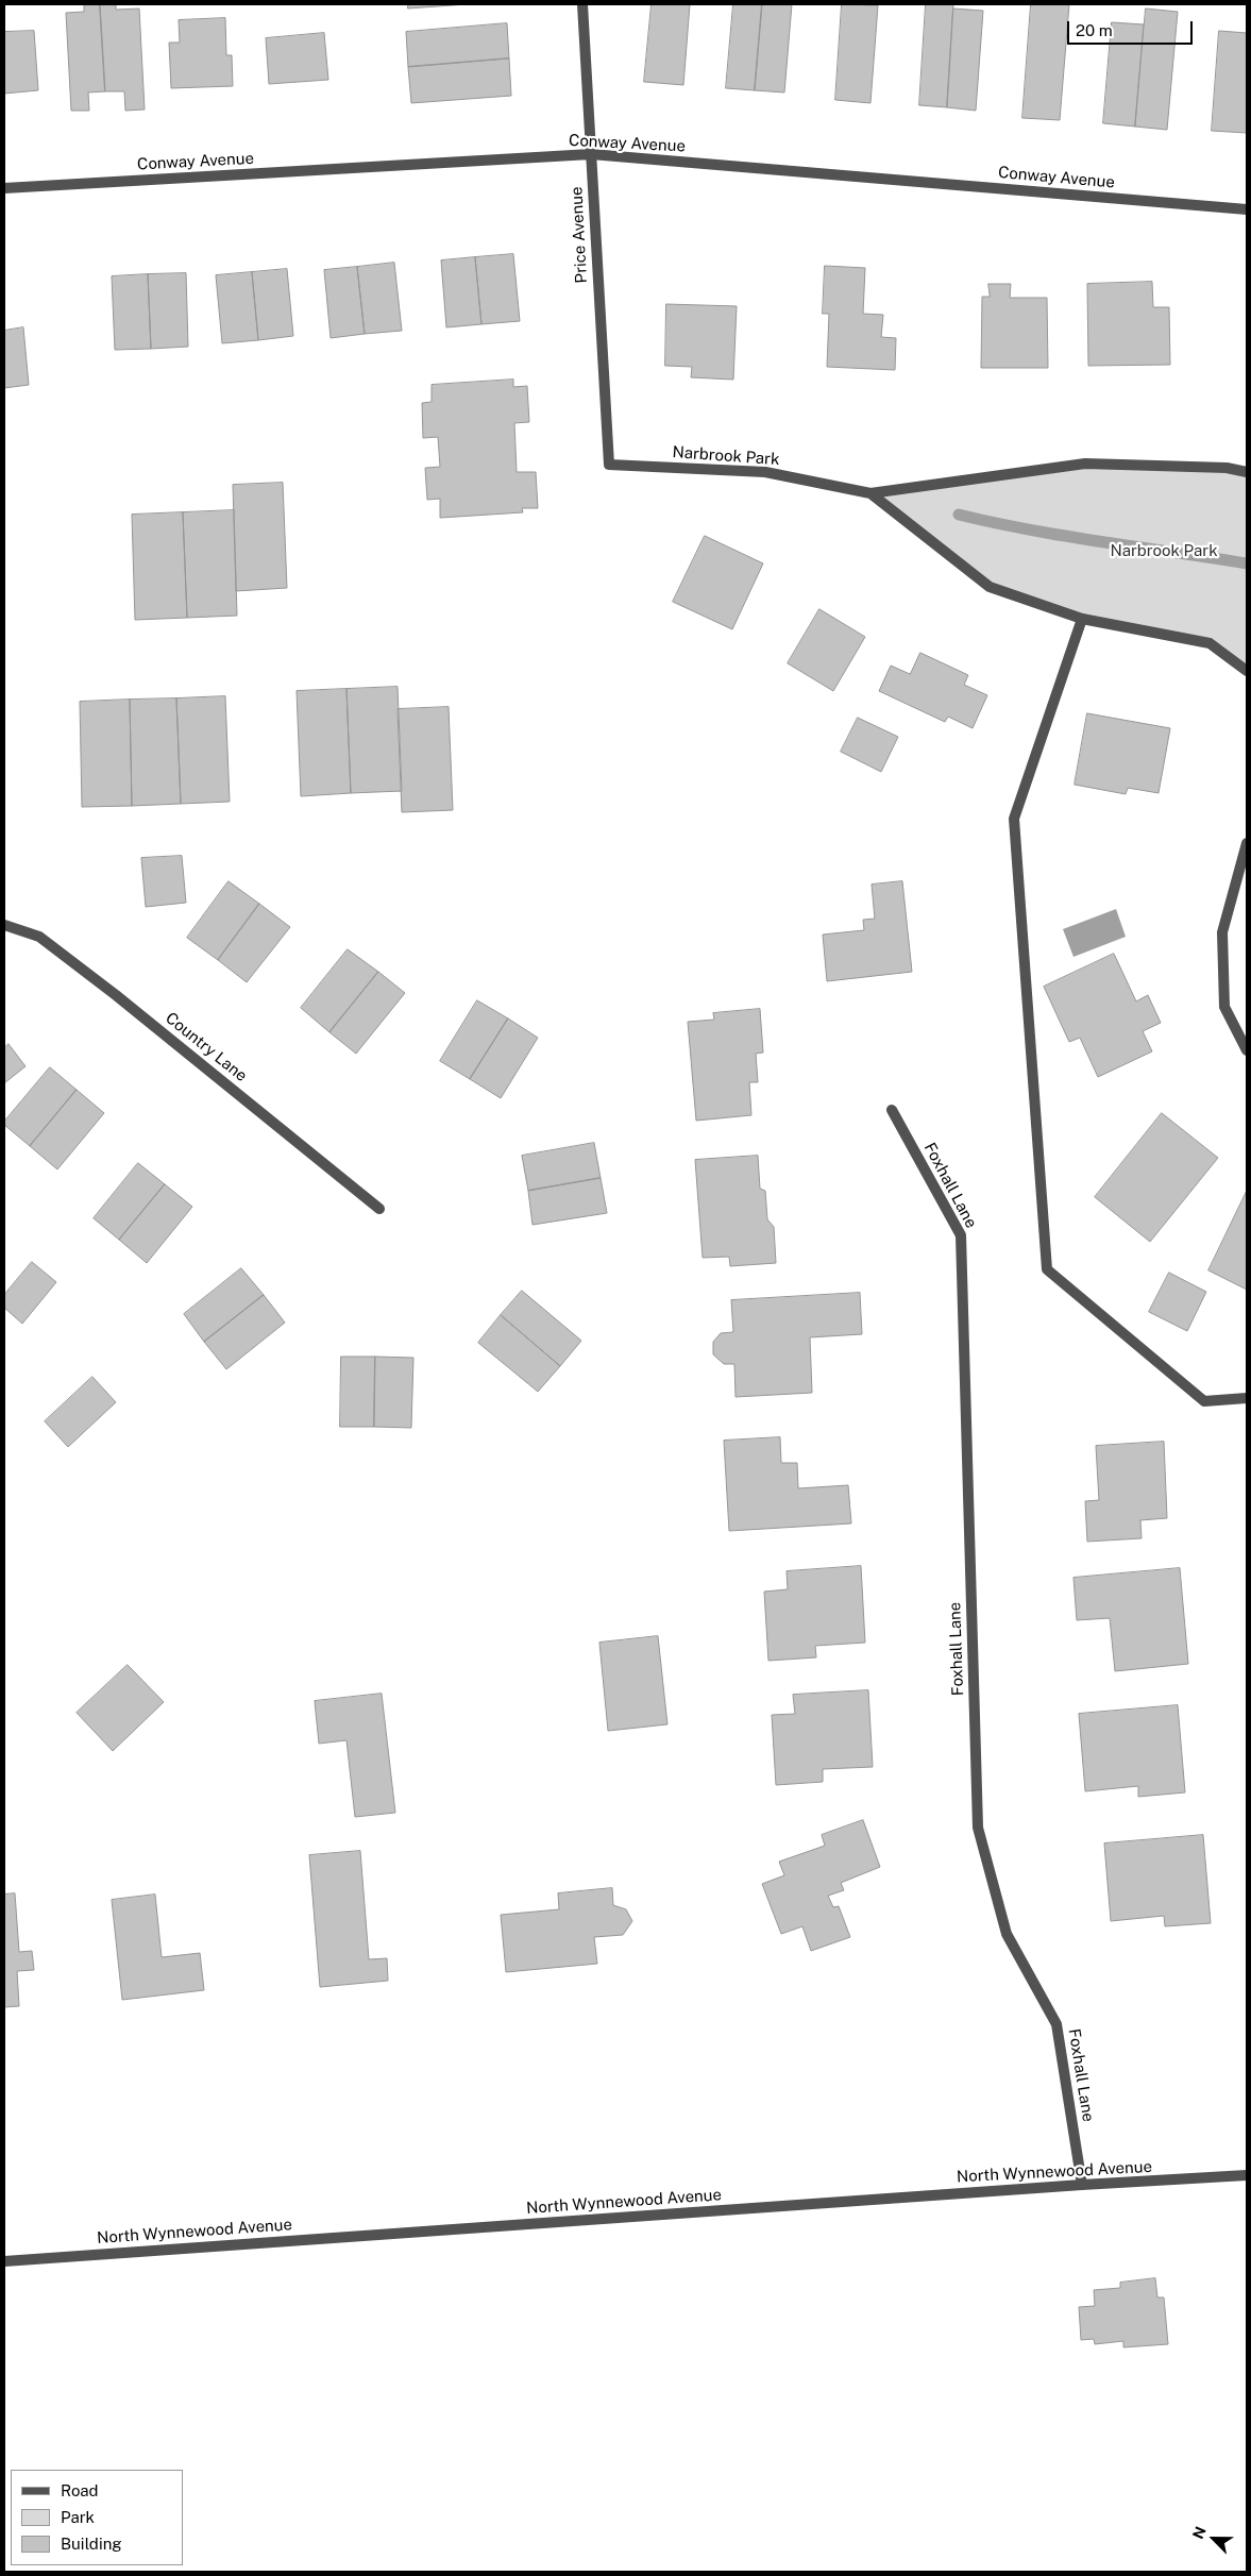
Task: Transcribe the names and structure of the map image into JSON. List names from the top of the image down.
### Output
{
  "streets": {
    "street": [
      "Conway Avenue",
      "Price Avenue",
      "Narbrook Park",
      "Country Lane",
      "Foxhall Lane",
      "North Wynnewood Avenue"
    ]
  },
  "crossings": [
    ["Conway Avenue", "Price Avenue"],
    ["Price Avenue", "Narbrook Park"],
    ["Foxhall Lane", "North Wynnewood Avenue"]
  ],
  "parks": ["Narbrook Park"],
  "legend": ["Road", "Park", "Building"],
  "scale_bar": "20 m",
  "north": "top left"
}
